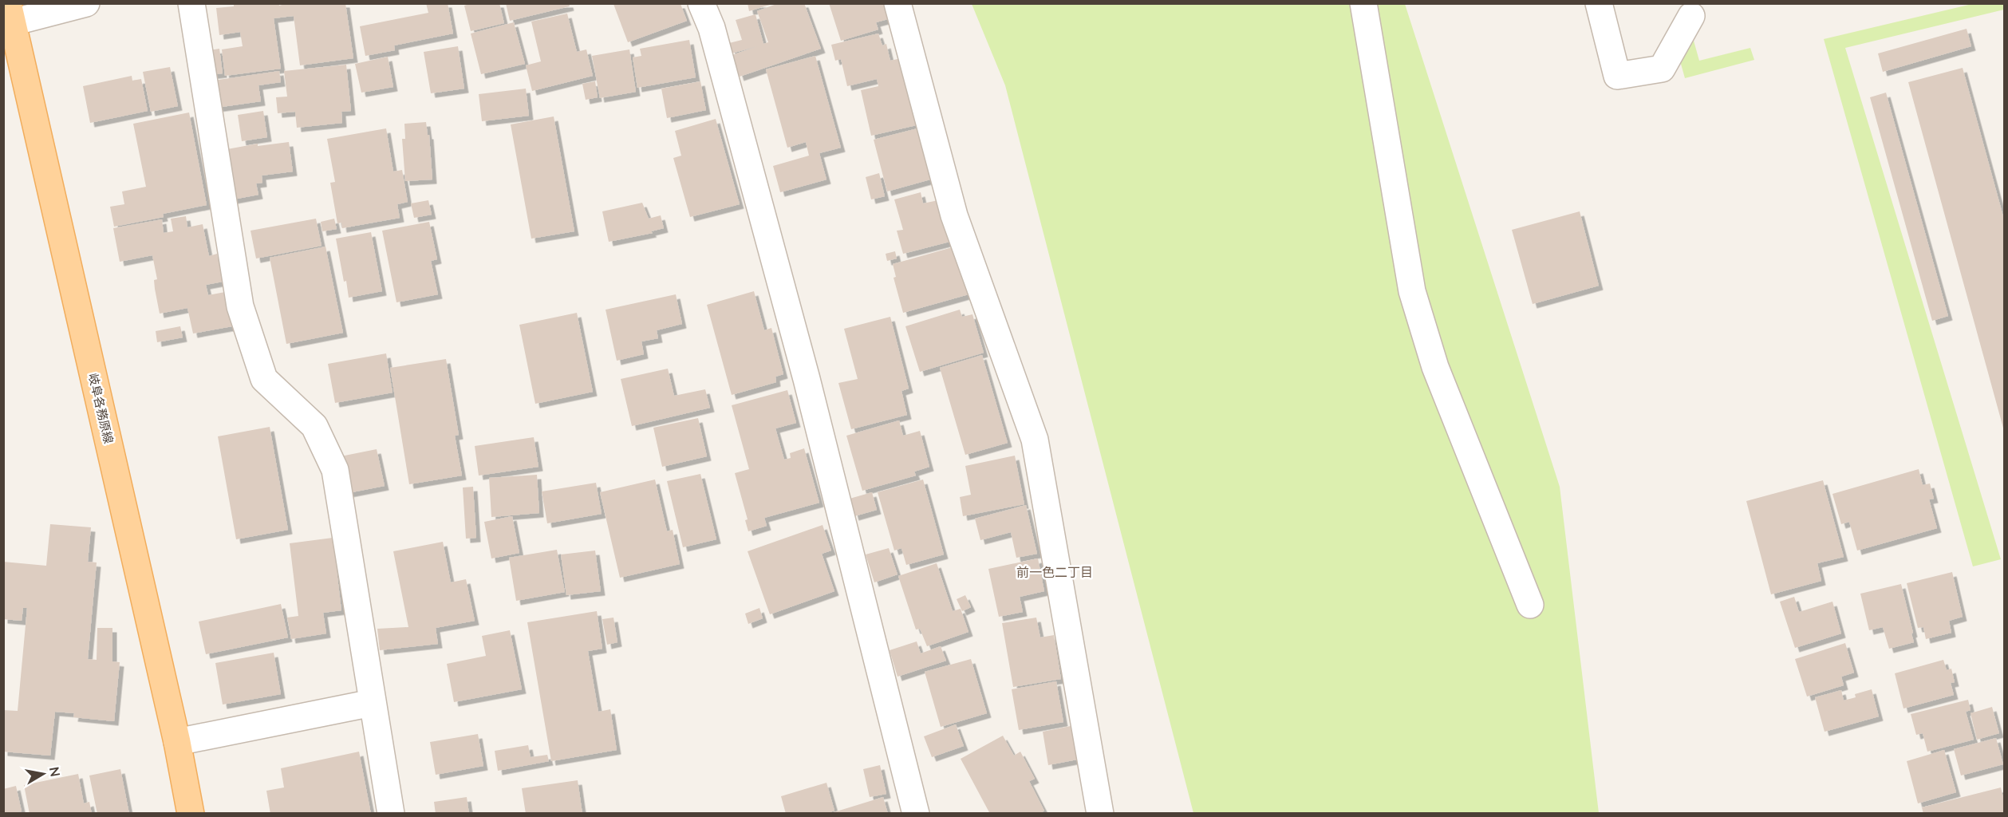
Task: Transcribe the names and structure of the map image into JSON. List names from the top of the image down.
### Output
{
  "streets": {
    "main road": ["岐阜各務原線"]
  },
  "districts": ["前一色二丁目"],
  "north": "right"
}
